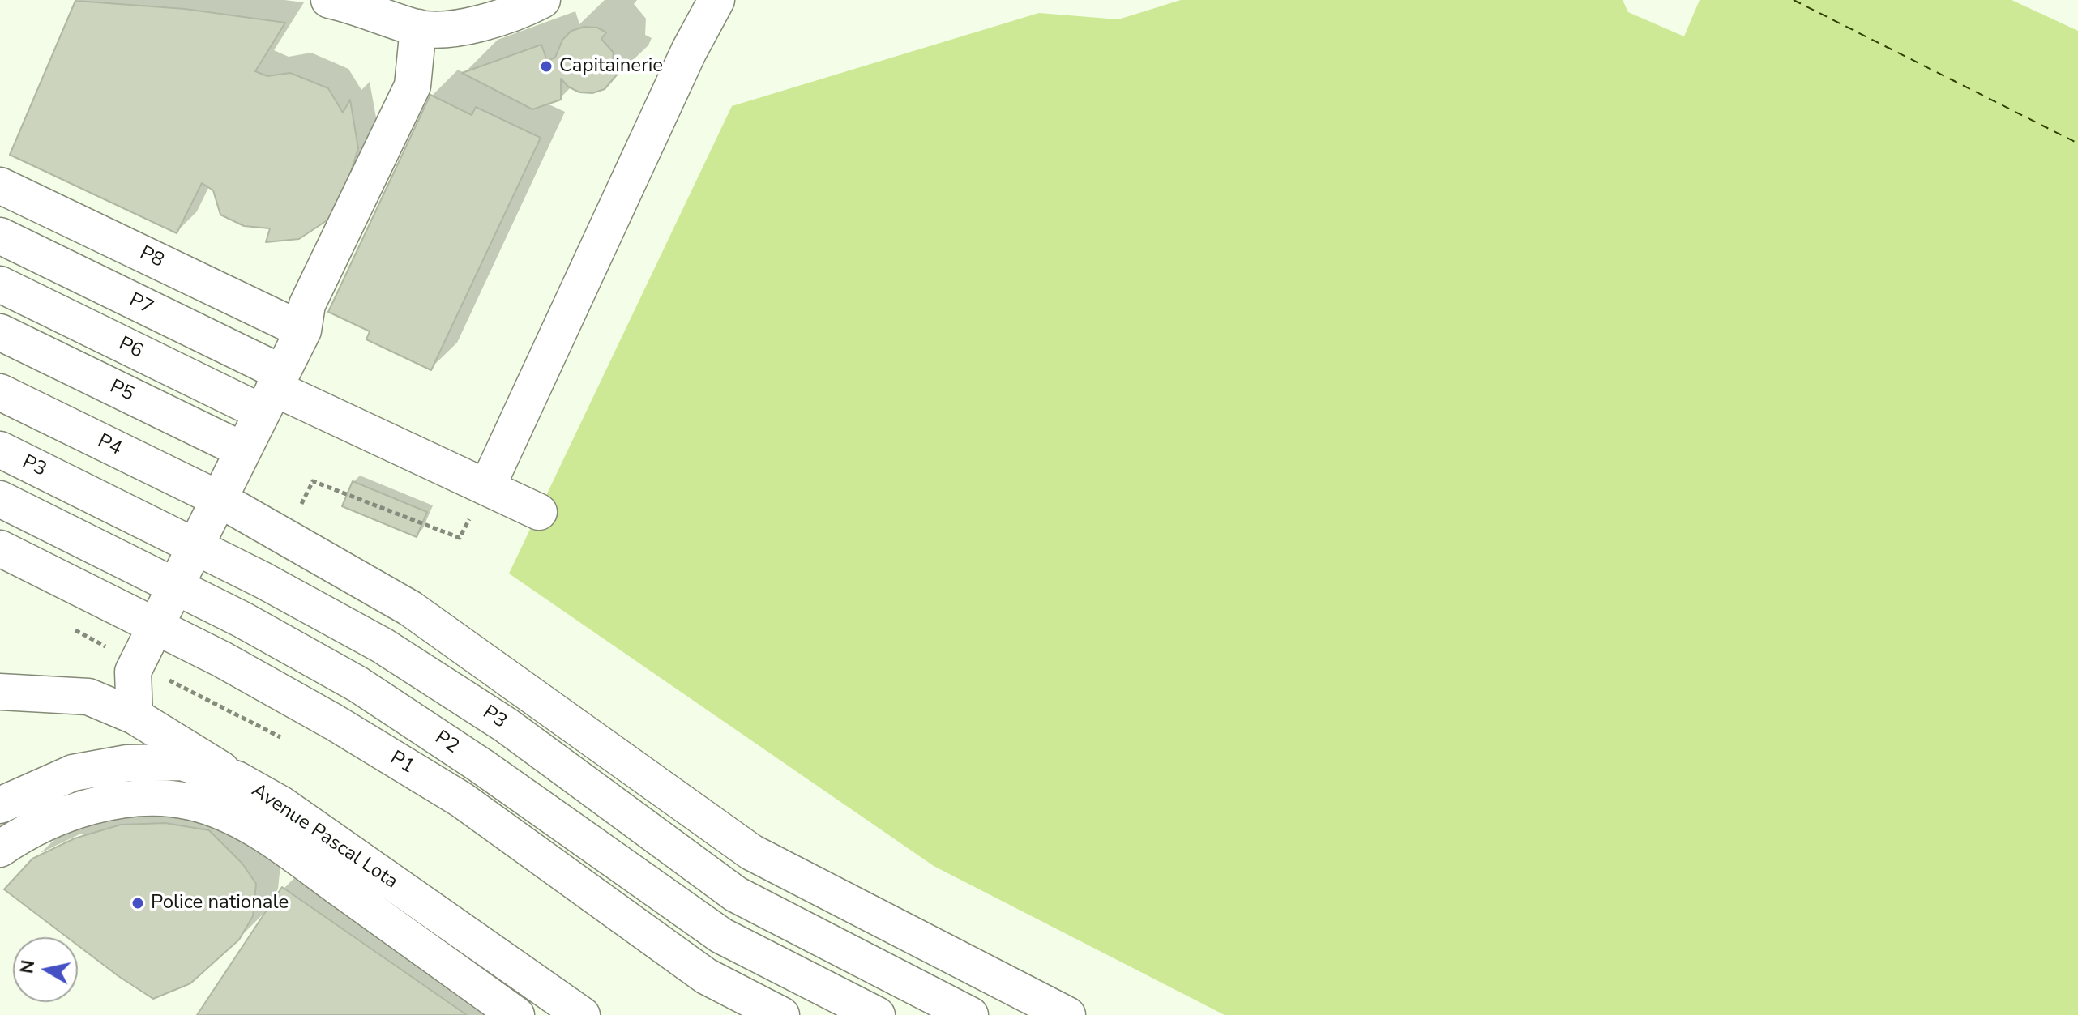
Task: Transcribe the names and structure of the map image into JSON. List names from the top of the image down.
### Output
{
  "streets": {
    "main road": [
      "P8",
      "P7",
      "P6",
      "P5",
      "P4",
      "P3",
      "P2",
      "P1",
      "Avenue Pascal Lota"
    ]
  },
  "crossings": [
    ["P7", "P6"]
  ],
  "places": ["Capitainerie", "Police nationale"],
  "north": "left"
}
